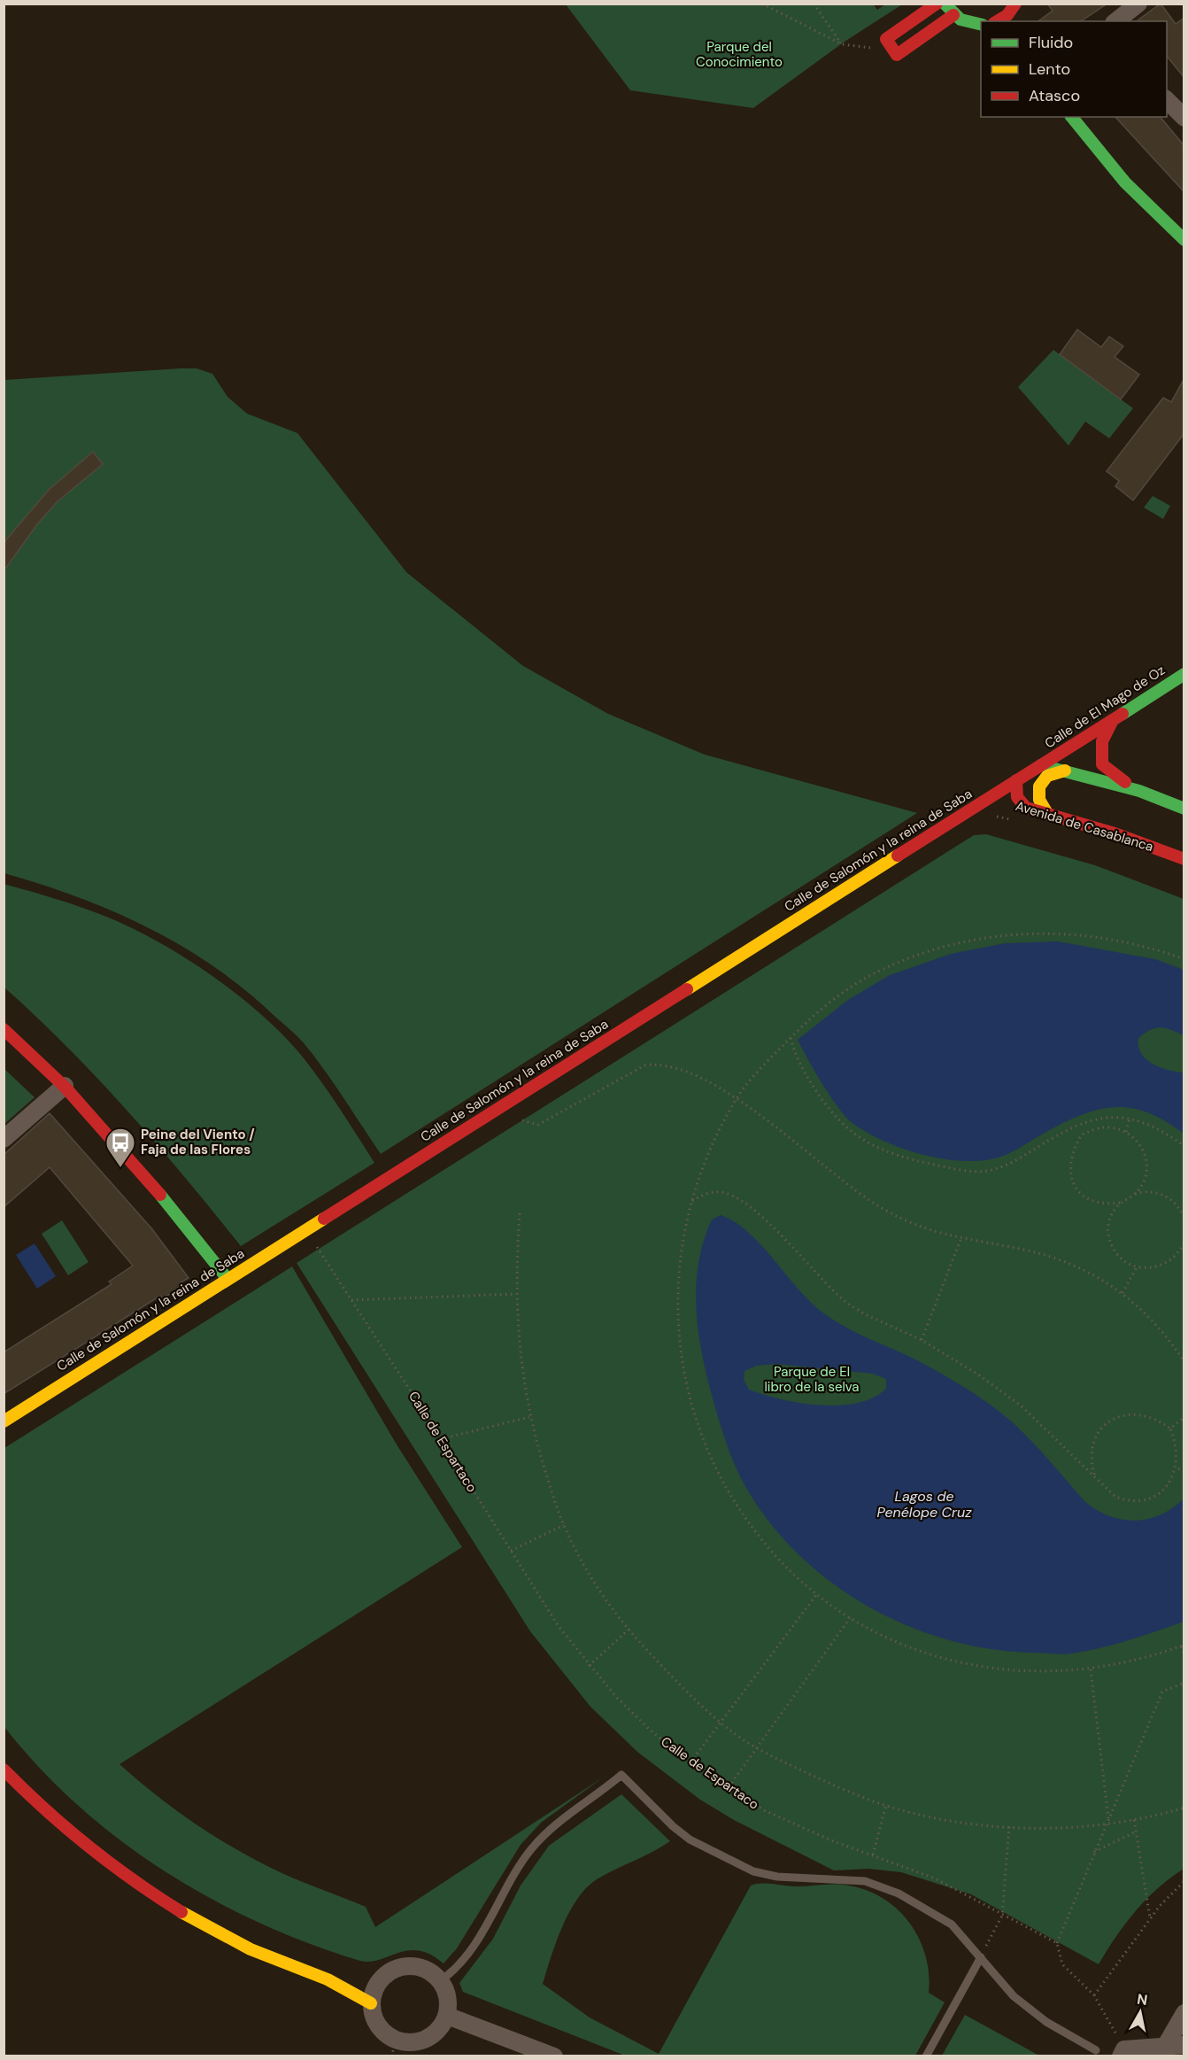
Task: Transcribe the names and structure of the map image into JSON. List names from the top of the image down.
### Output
{
  "streets": {
    "street": ["Calle de El Mago de Oz", "Avenida de Casablanca", "Calle de Salomón y la reina de Saba"],
    "path": ["Calle de Espartaco"]
  },
  "crossings": [
    ["Calle de El Mago de Oz", "Calle de Salomón y la reina de Saba"],
    ["Calle de Salomón y la reina de Saba", "Calle de Espartaco"]
  ],
  "water": ["Lagos de Penélope Cruz"],
  "parks": ["Parque del Conocimiento", "Parque de El libro de la selva"],
  "places": {
    "bus stop": ["Peine del Viento / Faja de las Flores"]
  },
  "legend": ["Fluido", "Lento", "Atasco"],
  "north": "top"
}
